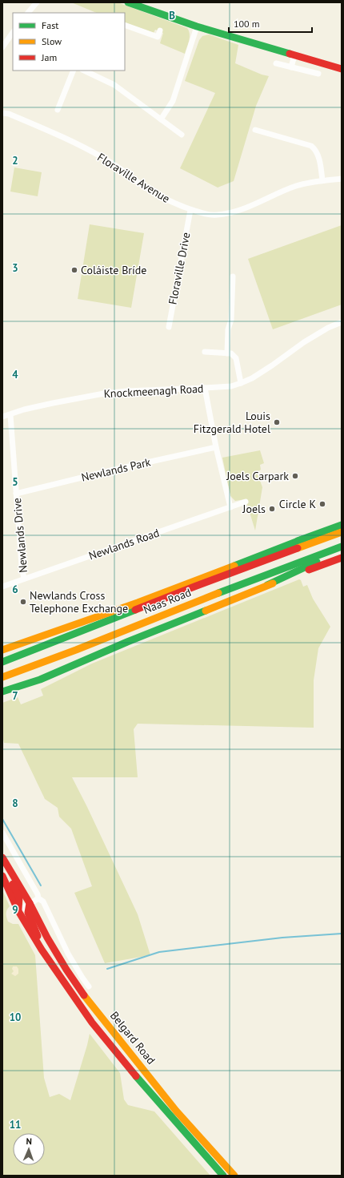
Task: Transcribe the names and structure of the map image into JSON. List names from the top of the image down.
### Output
{
  "streets": {
    "main road": ["Naas Road", "Belgard Road"],
    "street": [
      "Floraville Avenue",
      "Floraville Drive",
      "Knockmeenagh Road",
      "Newlands Park",
      "Newlands Drive",
      "Newlands Road"
    ]
  },
  "crossings": [
    ["Floraville Avenue", "Floraville Drive"],
    ["Knockmeenagh Road", "Newlands Drive"],
    ["Newlands Park", "Newlands Drive"],
    ["Newlands Drive", "Newlands Road"]
  ],
  "places": [
    "Coláiste Bríde",
    "Louis Fitzgerald Hotel",
    "Joels Carpark",
    "Circle K",
    "Joels",
    "Newlands Cross Telephone Exchange"
  ],
  "legend": ["Fast", "Slow", "Jam"],
  "scale_bar": "100 m",
  "north": "top",
  "grid": {
    "columns": ["B"],
    "rows": [
      "2",
      "3",
      "4",
      "5",
      "6",
      "7",
      "8",
      "9",
      "10",
      "11"
    ]
  }
}
